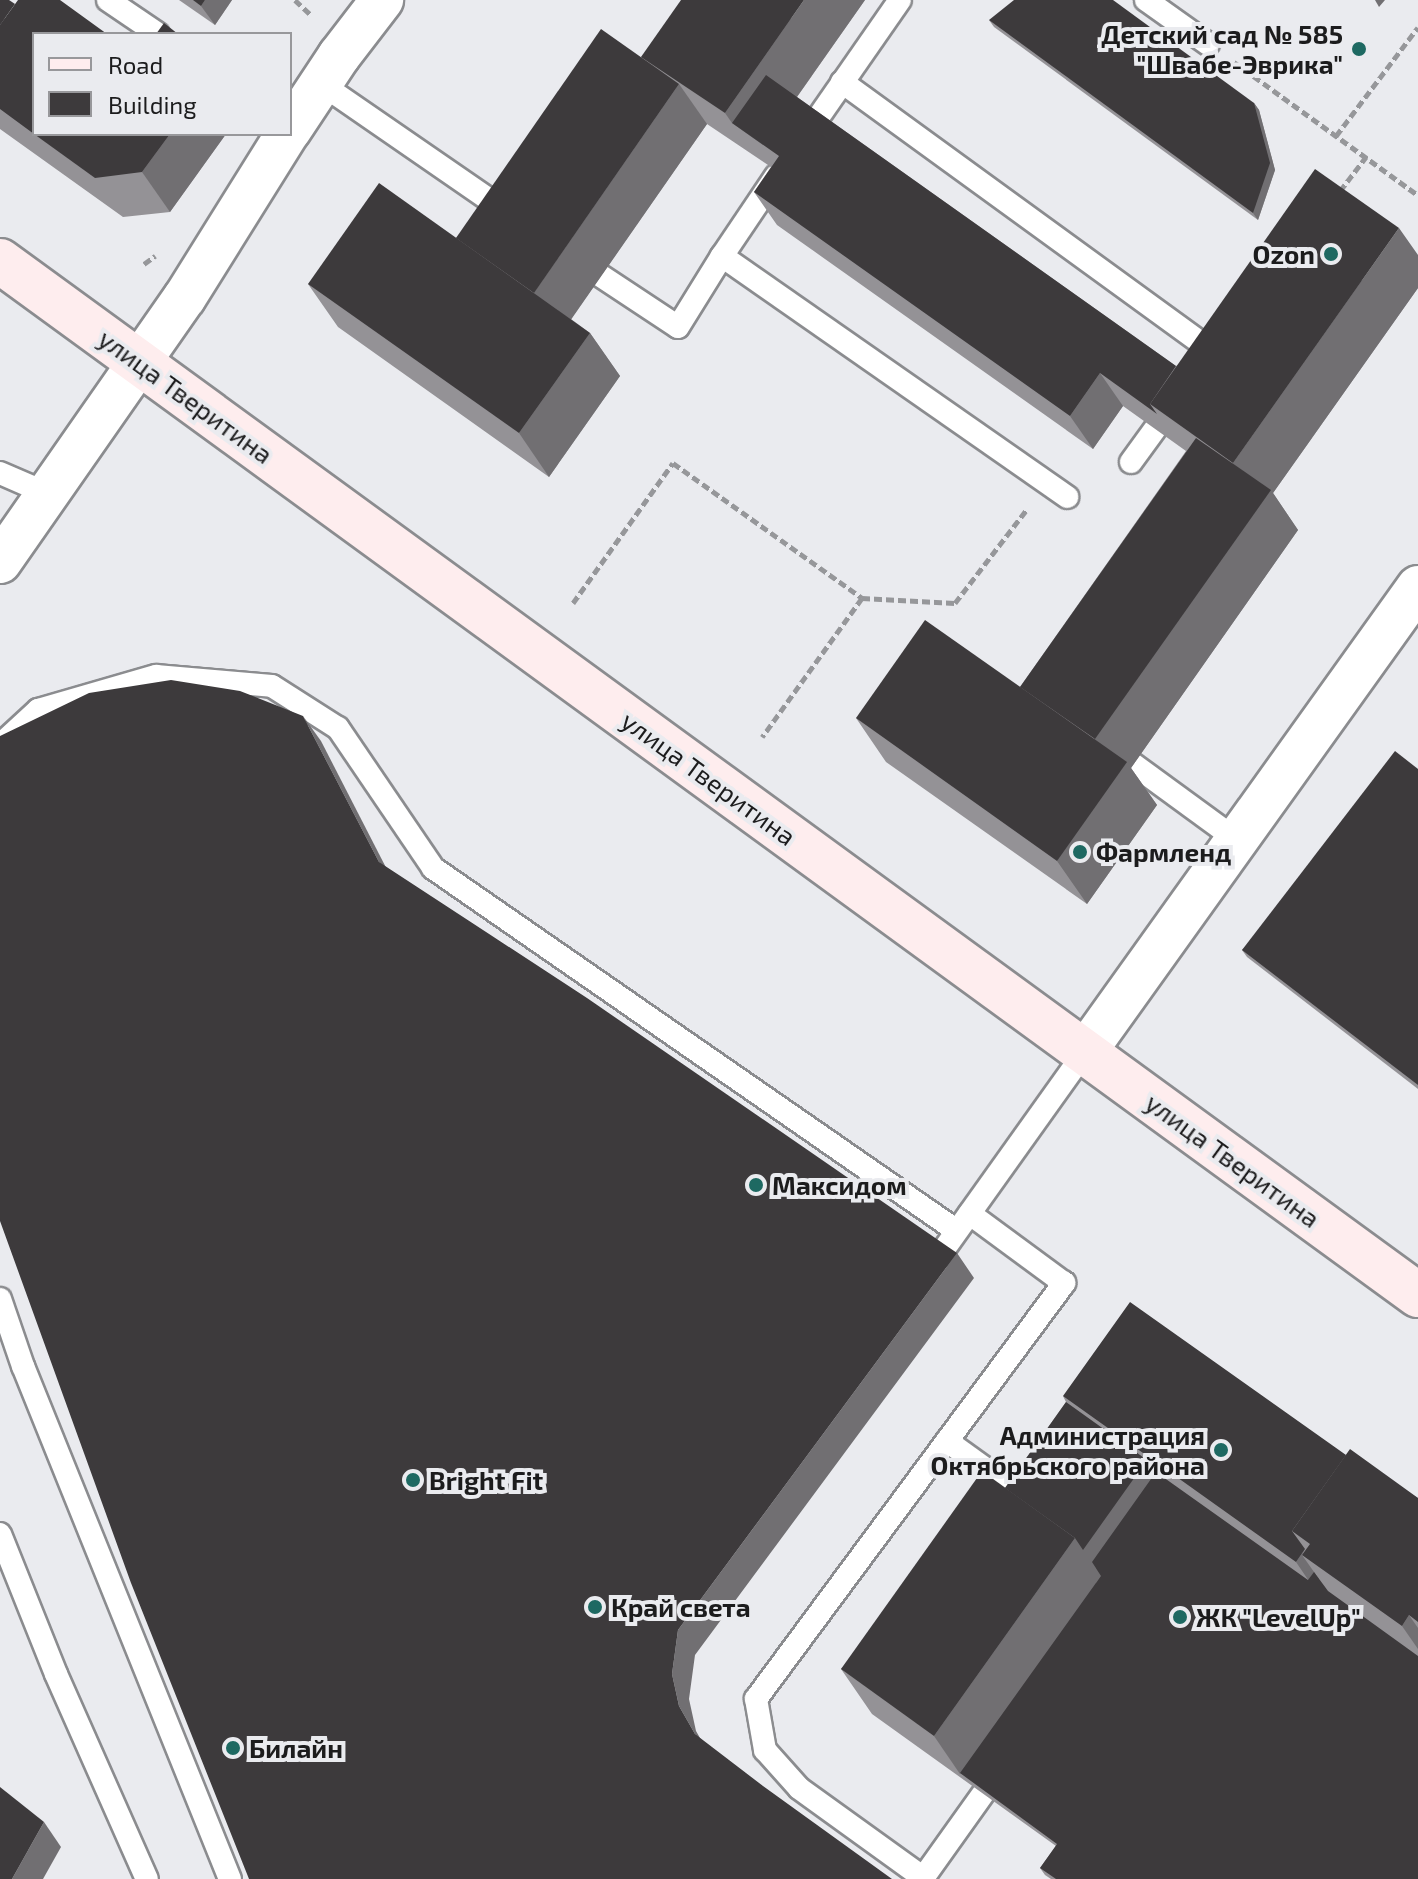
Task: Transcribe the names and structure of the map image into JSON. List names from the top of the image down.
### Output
{
  "streets": {
    "street": ["улица Тверитина"]
  },
  "places": [
    "Детский сад № 585 \"Швабе-Эврика\"",
    "Ozon",
    "Фармленд",
    "Максидом",
    "Администрация Октябрьского района",
    "Bright Fit",
    "Край света",
    "ЖК \"LevelUp\"",
    "Билайн"
  ],
  "legend": ["Road", "Building"]
}
